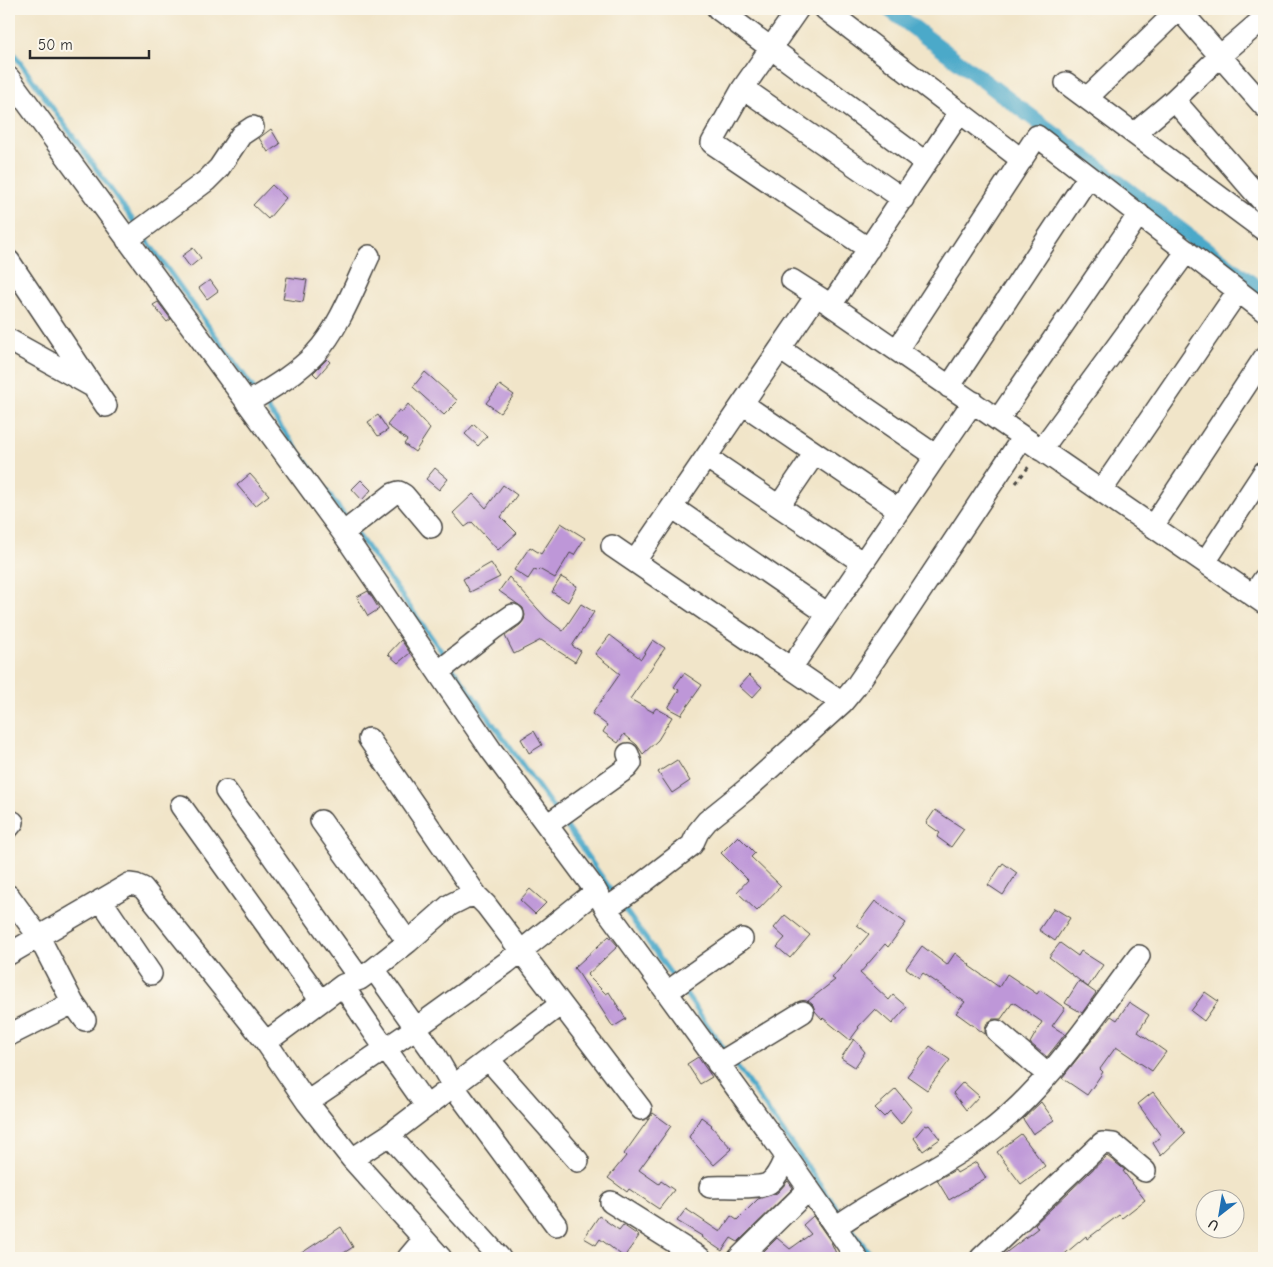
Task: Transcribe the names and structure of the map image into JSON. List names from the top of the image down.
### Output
{
  "scale_bar": "50 m",
  "north": "bottom left"
}
